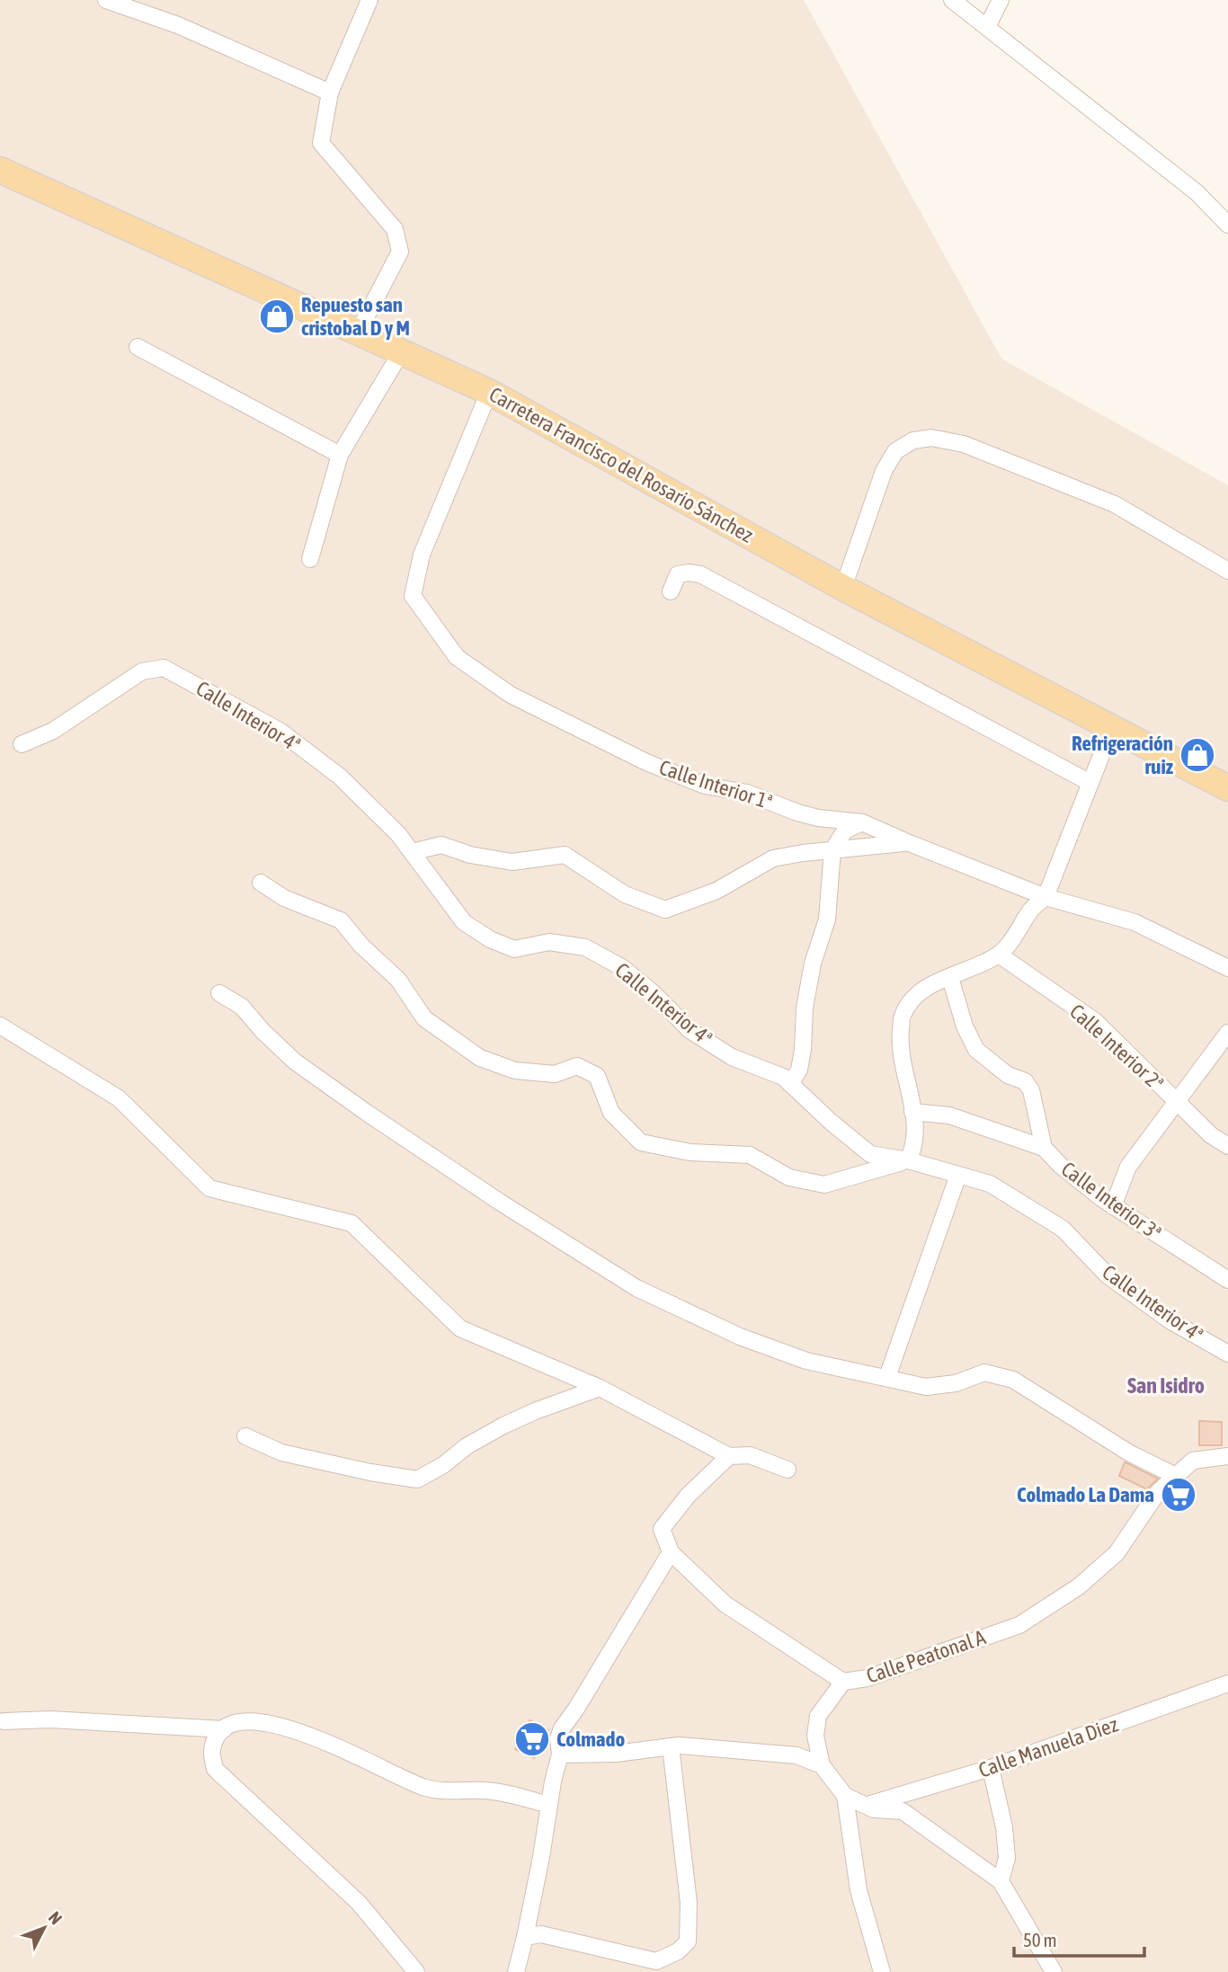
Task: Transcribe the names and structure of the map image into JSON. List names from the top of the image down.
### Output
{
  "streets": {
    "main road": ["Carretera Francisco del Rosario Sánchez"],
    "street": [
      "Calle Interior 4ª",
      "Calle Interior 1ª",
      "Calle Interior 2ª",
      "Calle Interior 3ª",
      "Calle Peatonal A",
      "Calle Manuela Diez"
    ]
  },
  "crossings": [
    ["Carretera Francisco del Rosario Sánchez", "Calle Interior 1ª"]
  ],
  "districts": ["San Isidro"],
  "places": {
    "shop": ["Repuesto san cristobal D y M", "Refrigeración ruiz"],
    "supermarket": ["Colmado La Dama", "Colmado"]
  },
  "scale_bar": "50 m",
  "north": "top right"
}
